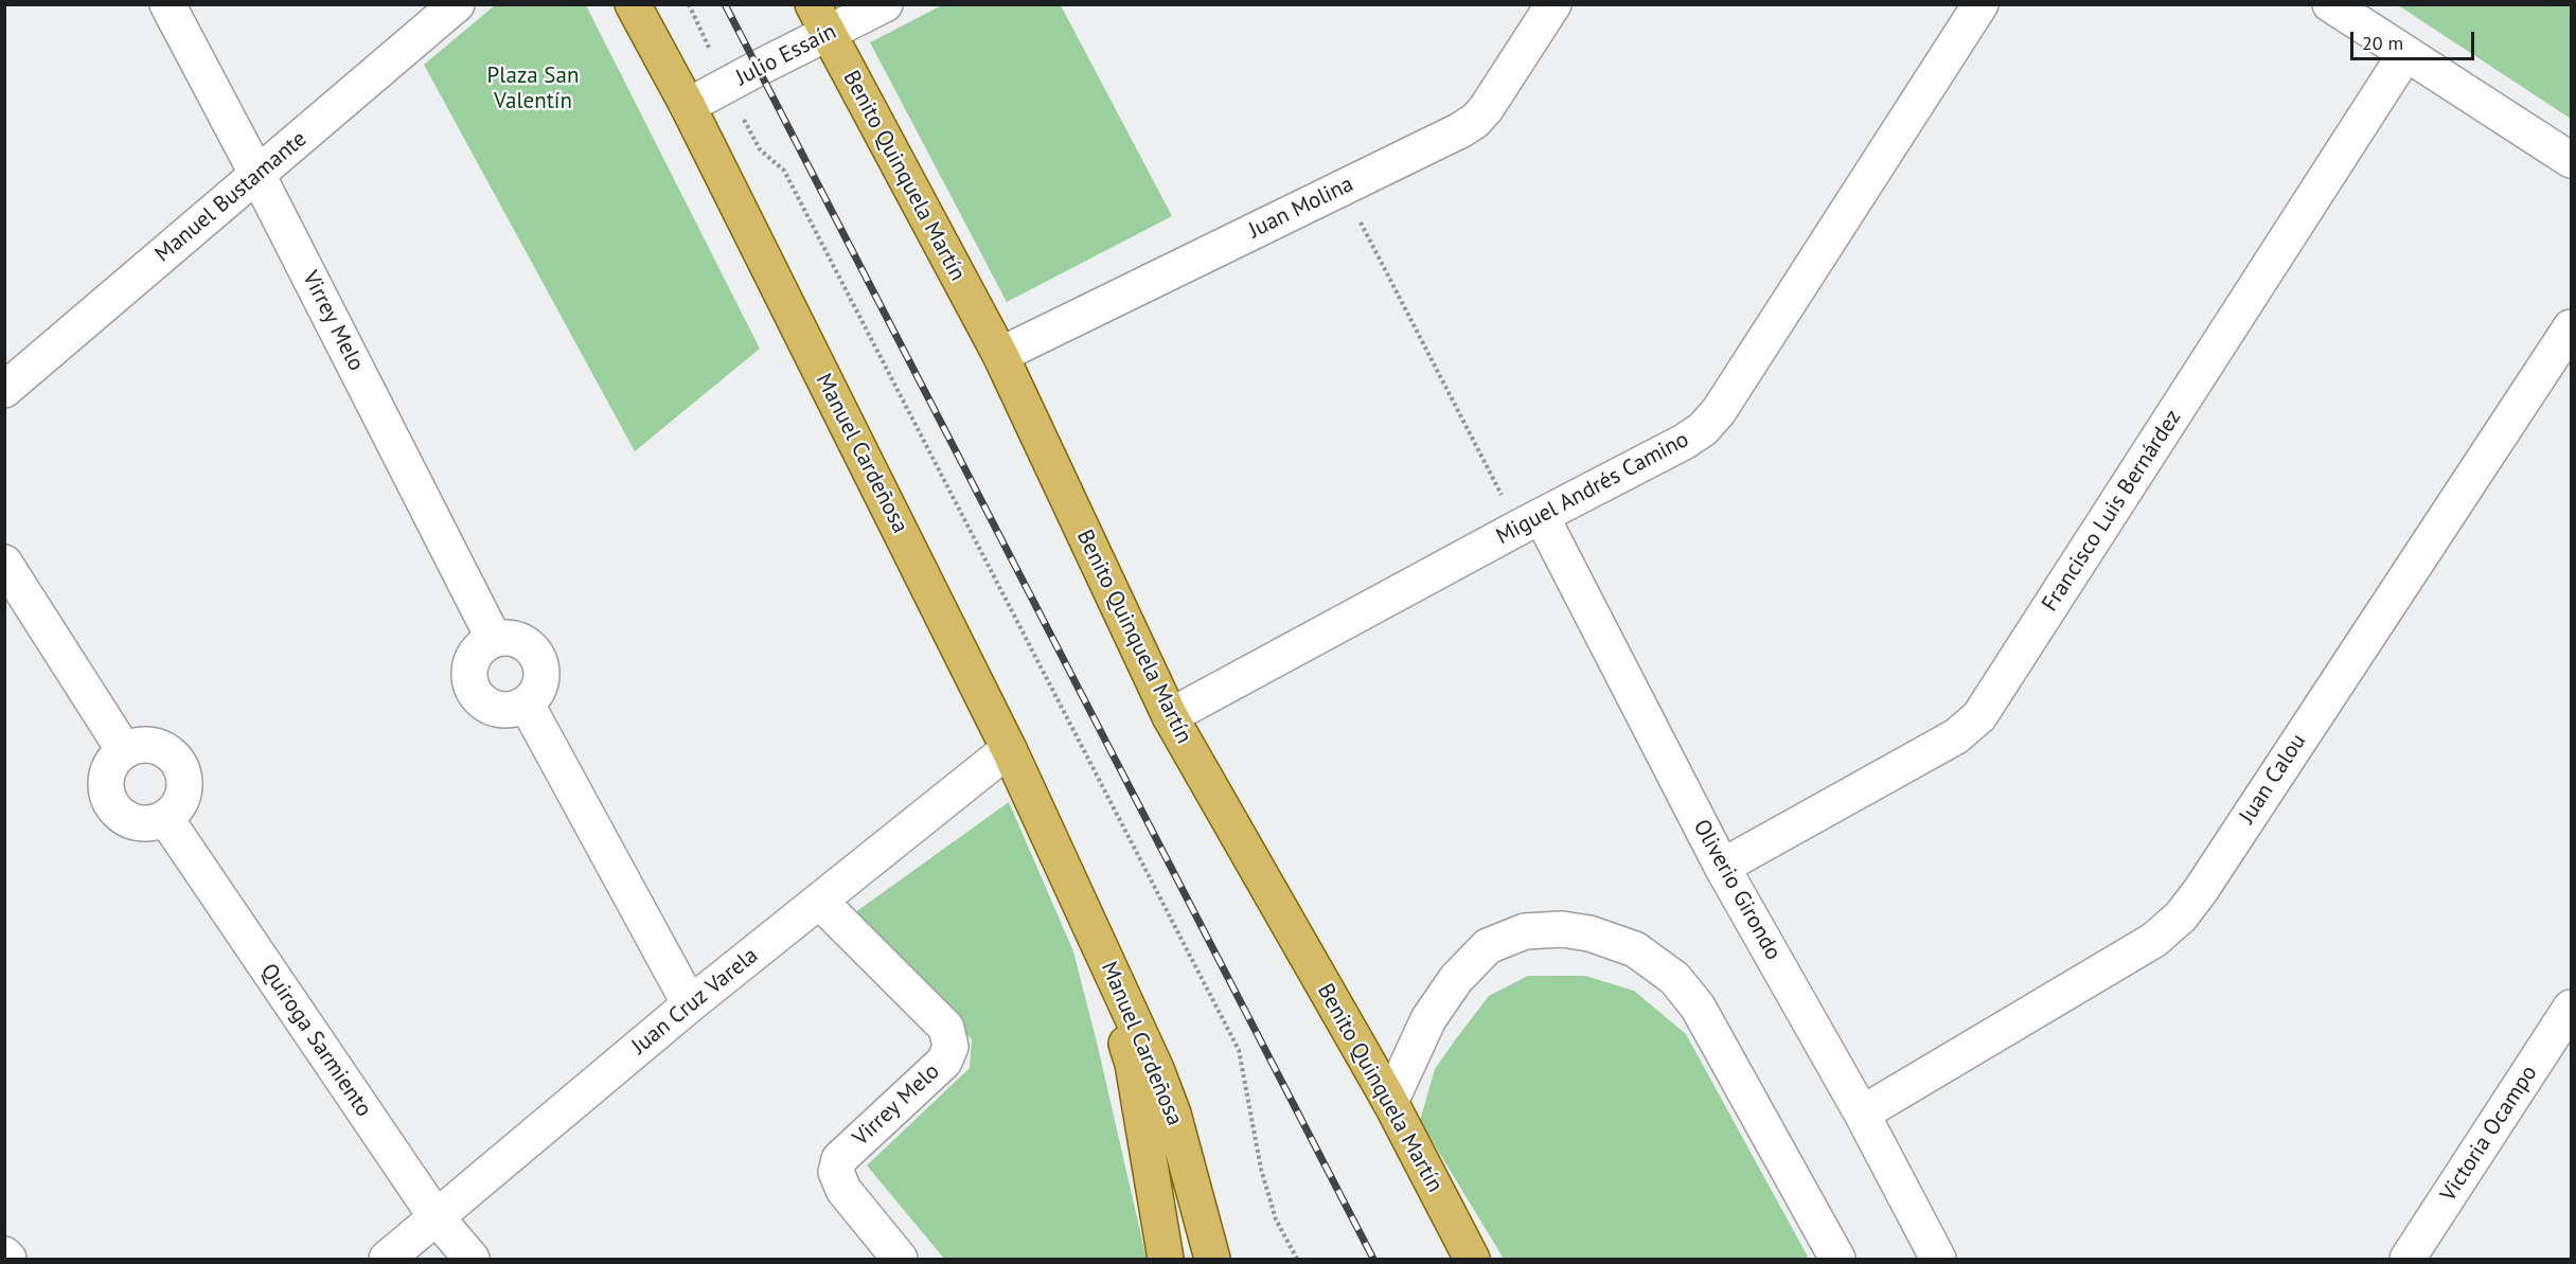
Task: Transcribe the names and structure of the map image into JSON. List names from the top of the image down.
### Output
{
  "streets": {
    "main road": ["Benito Quinquela Martín", "Manuel Cardeñosa"],
    "street": [
      "Julio Essaín",
      "Manuel Bustamante",
      "Juan Molina",
      "Virrey Melo",
      "Miguel Andrés Camino",
      "Francisco Luis Bernárdez",
      "Juan Calou",
      "Oliverio Girondo",
      "Juan Cruz Varela",
      "Quiroga Sarmiento",
      "Victoria Ocampo"
    ]
  },
  "crossings": [
    ["Julio Essaín", "Benito Quinquela Martín"],
    ["Julio Essaín", "Manuel Cardeñosa"],
    ["Benito Quinquela Martín", "Juan Molina"],
    ["Benito Quinquela Martín", "Miguel Andrés Camino"],
    ["Manuel Bustamante", "Virrey Melo"],
    ["Virrey Melo", "Juan Cruz Varela"],
    ["Manuel Cardeñosa", "Juan Cruz Varela"],
    ["Miguel Andrés Camino", "Oliverio Girondo"],
    ["Francisco Luis Bernárdez", "Oliverio Girondo"],
    ["Juan Calou", "Oliverio Girondo"],
    ["Juan Cruz Varela", "Quiroga Sarmiento"]
  ],
  "parks": ["Plaza San Valentín"],
  "scale_bar": "20 m"
}
